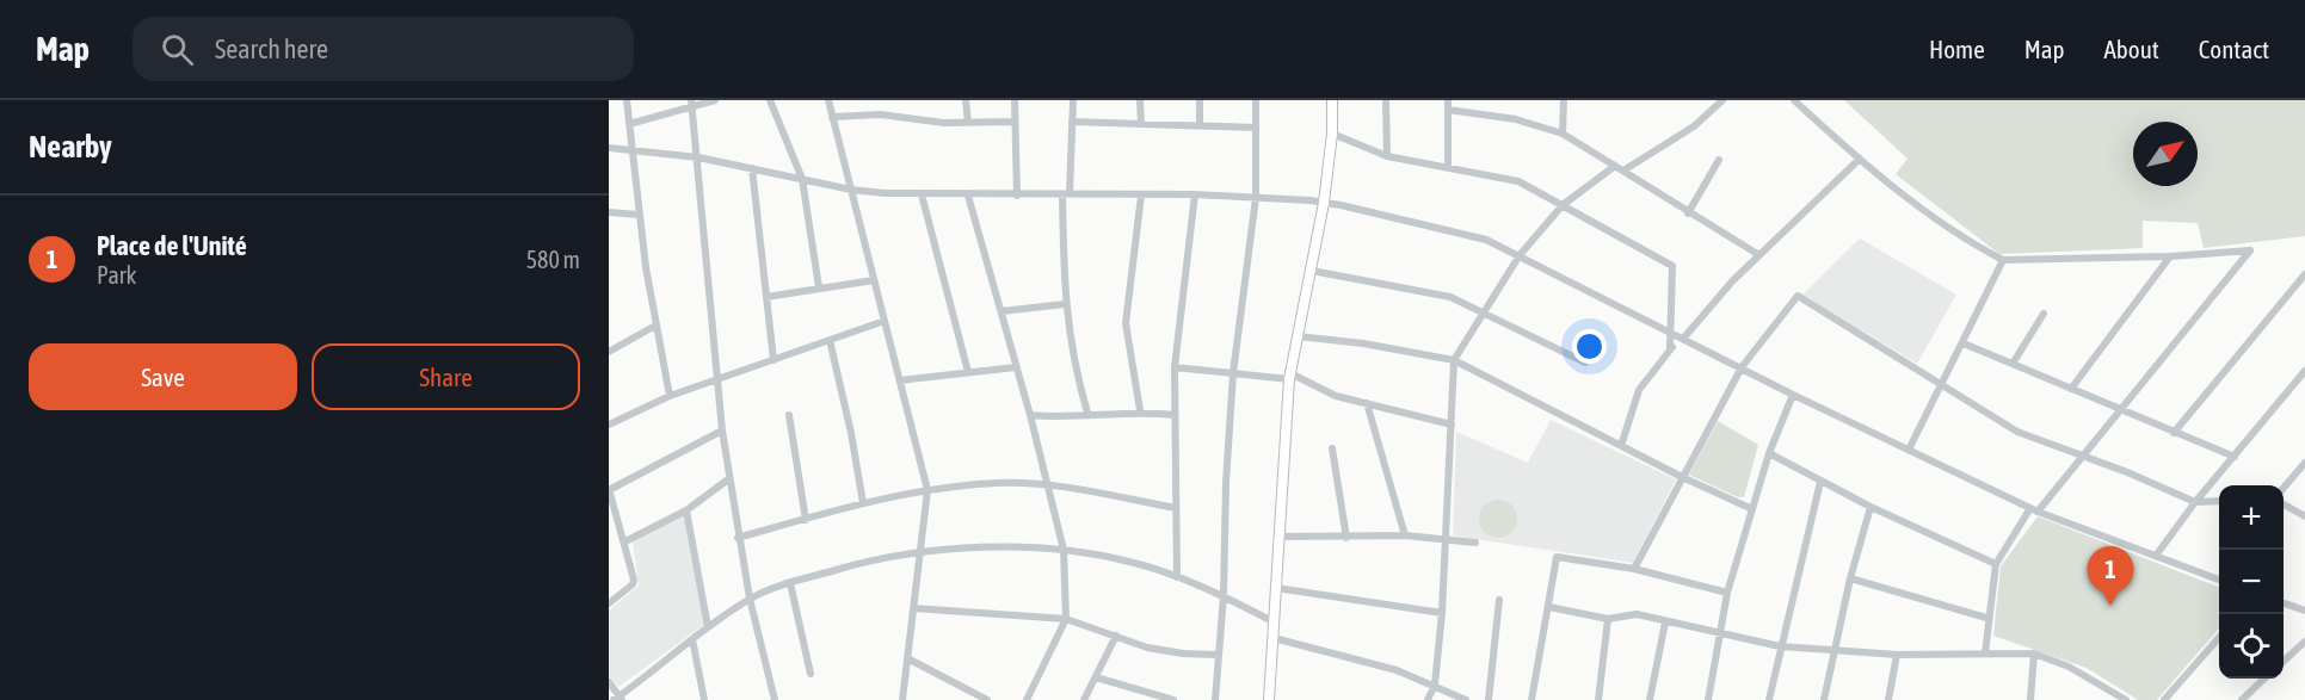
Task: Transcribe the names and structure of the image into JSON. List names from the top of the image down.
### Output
{
  "north": "top right",
  "page": {
    "header": "Map",
    "search": "Search here",
    "nav": [
      "Home",
      "Map",
      "About",
      "Contact"
    ],
    "heading": "Nearby",
    "list": [
      {
        "mark": "1",
        "name": "Place de l'Unité",
        "note": "Park",
        "value": "580 m"
      }
    ],
    "buttons": ["Save", "Share"],
    "map_buttons": ["+", "−"],
    "pins": "1"
  }
}
